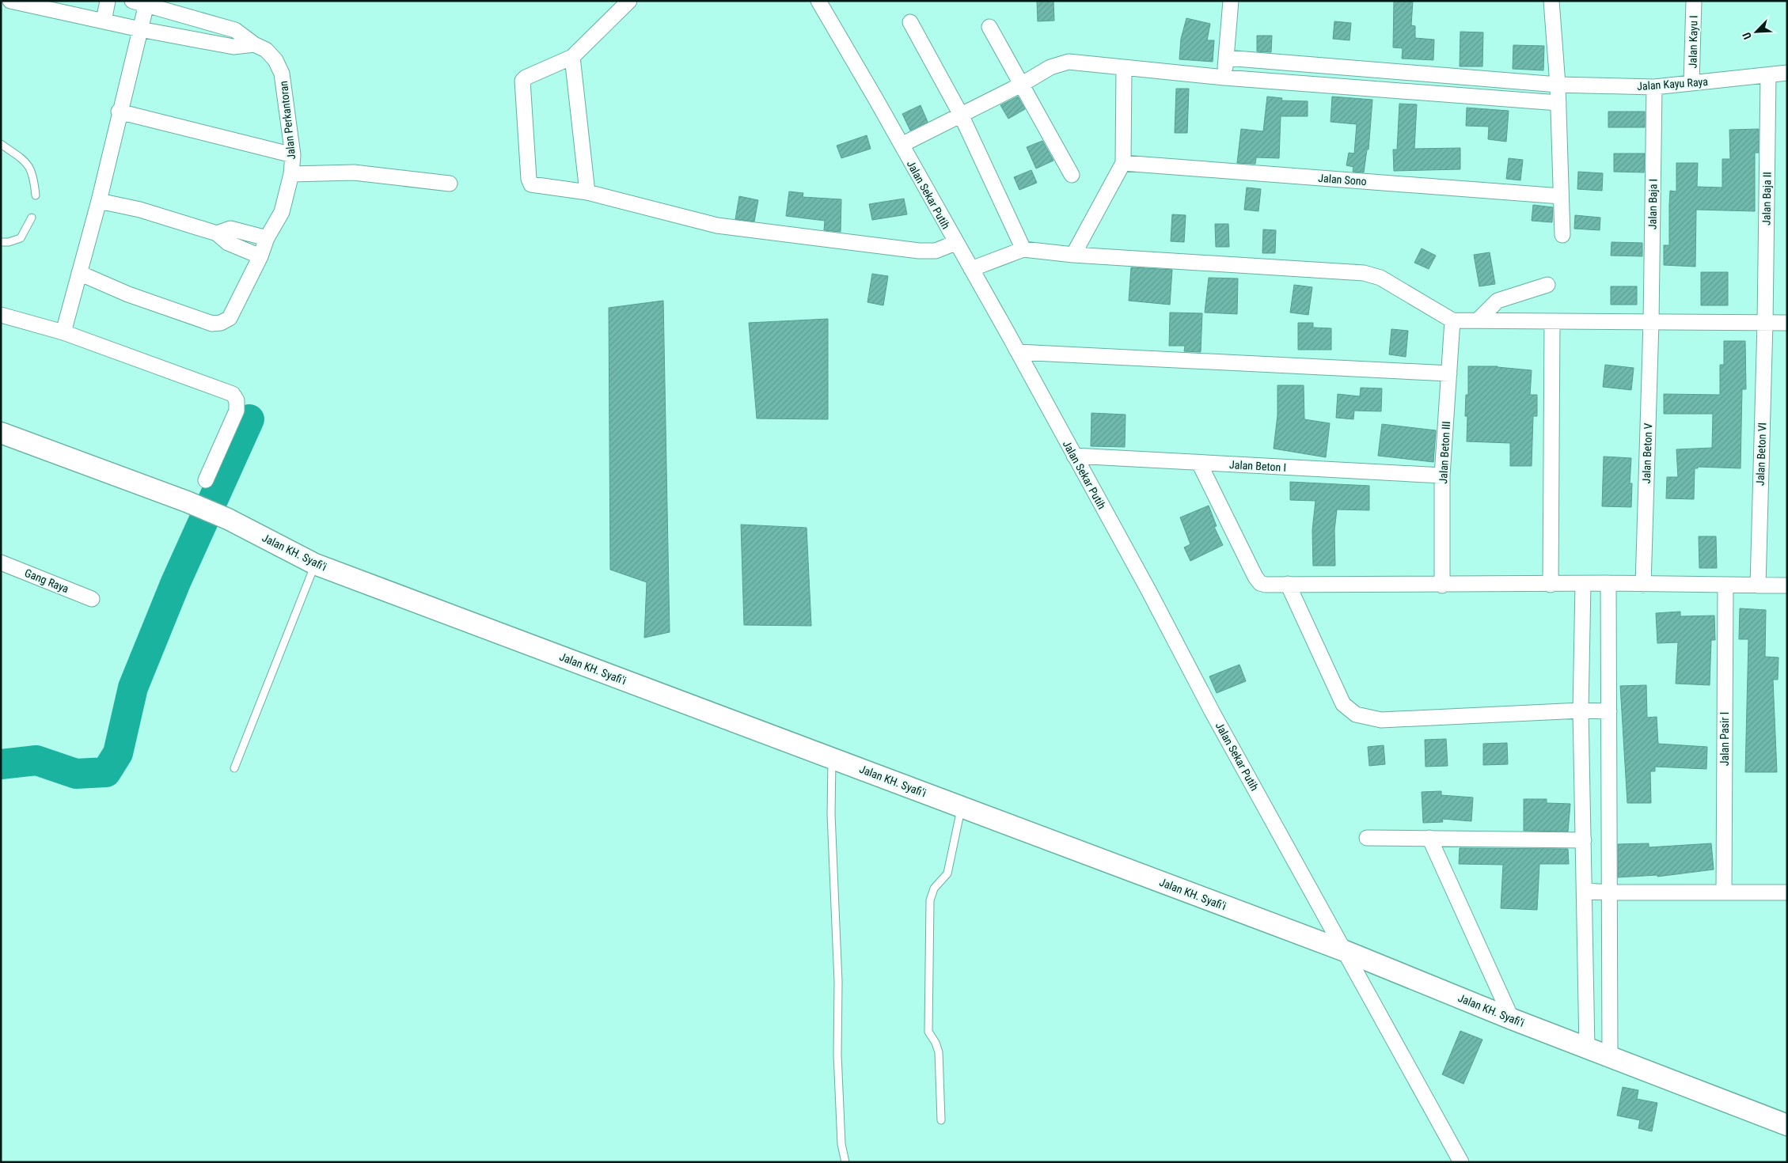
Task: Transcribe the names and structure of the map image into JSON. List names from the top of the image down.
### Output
{
  "streets": {
    "main road": ["Jalan KH. Syafi'i"],
    "street": [
      "Jalan Kayu I",
      "Jalan Kayu Raya",
      "Jalan Perkantoran",
      "Jalan Sono",
      "Jalan Sekar Putih",
      "Jalan Baja II",
      "Jalan Baja I",
      "Jalan Beton III",
      "Jalan Beton V",
      "Jalan Beton VI",
      "Jalan Beton I",
      "Gang Raya",
      "Jalan Pasir I"
    ]
  },
  "crossings": [
    ["Jalan Kayu I", "Jalan Kayu Raya"],
    ["Jalan Kayu Raya", "Jalan Baja II"],
    ["Jalan Kayu Raya", "Jalan Baja I"],
    ["Jalan Sekar Putih", "Jalan Beton I"],
    ["Jalan Sekar Putih", "Jalan KH. Syafi'i"],
    ["Jalan Baja II", "Jalan Beton VI"],
    ["Jalan Baja I", "Jalan Beton V"],
    ["Jalan Beton III", "Jalan Beton I"]
  ],
  "north": "bottom left"
}
